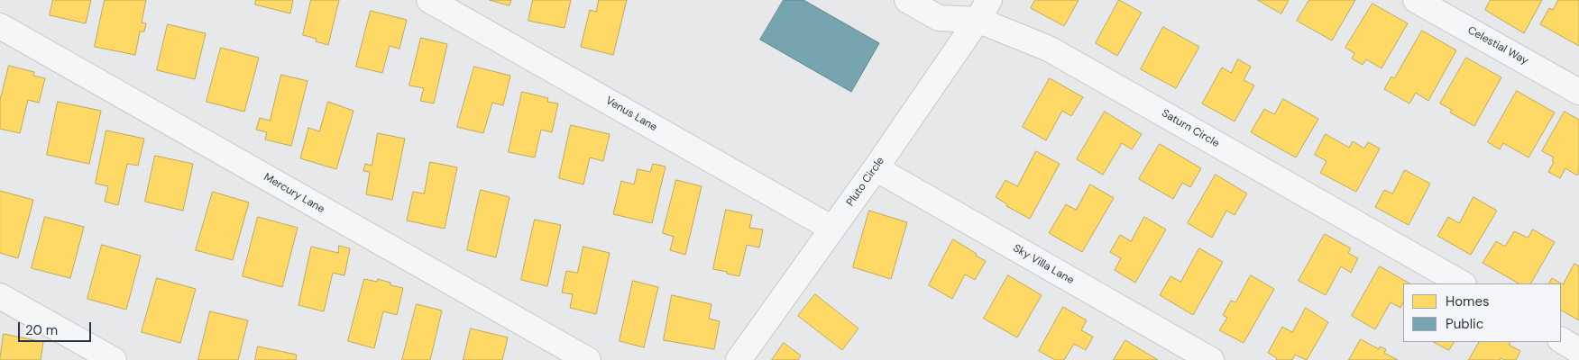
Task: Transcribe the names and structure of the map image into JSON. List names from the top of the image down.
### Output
{
  "streets": {
    "street": [
      "Celestial Way",
      "Venus Lane",
      "Saturn Circle",
      "Pluto Circle",
      "Mercury Lane",
      "Sky Villa Lane"
    ]
  },
  "crossings": [
    ["Venus Lane", "Pluto Circle"],
    ["Saturn Circle", "Pluto Circle"],
    ["Pluto Circle", "Sky Villa Lane"]
  ],
  "legend": ["Homes", "Public"],
  "scale_bar": "20 m"
}
